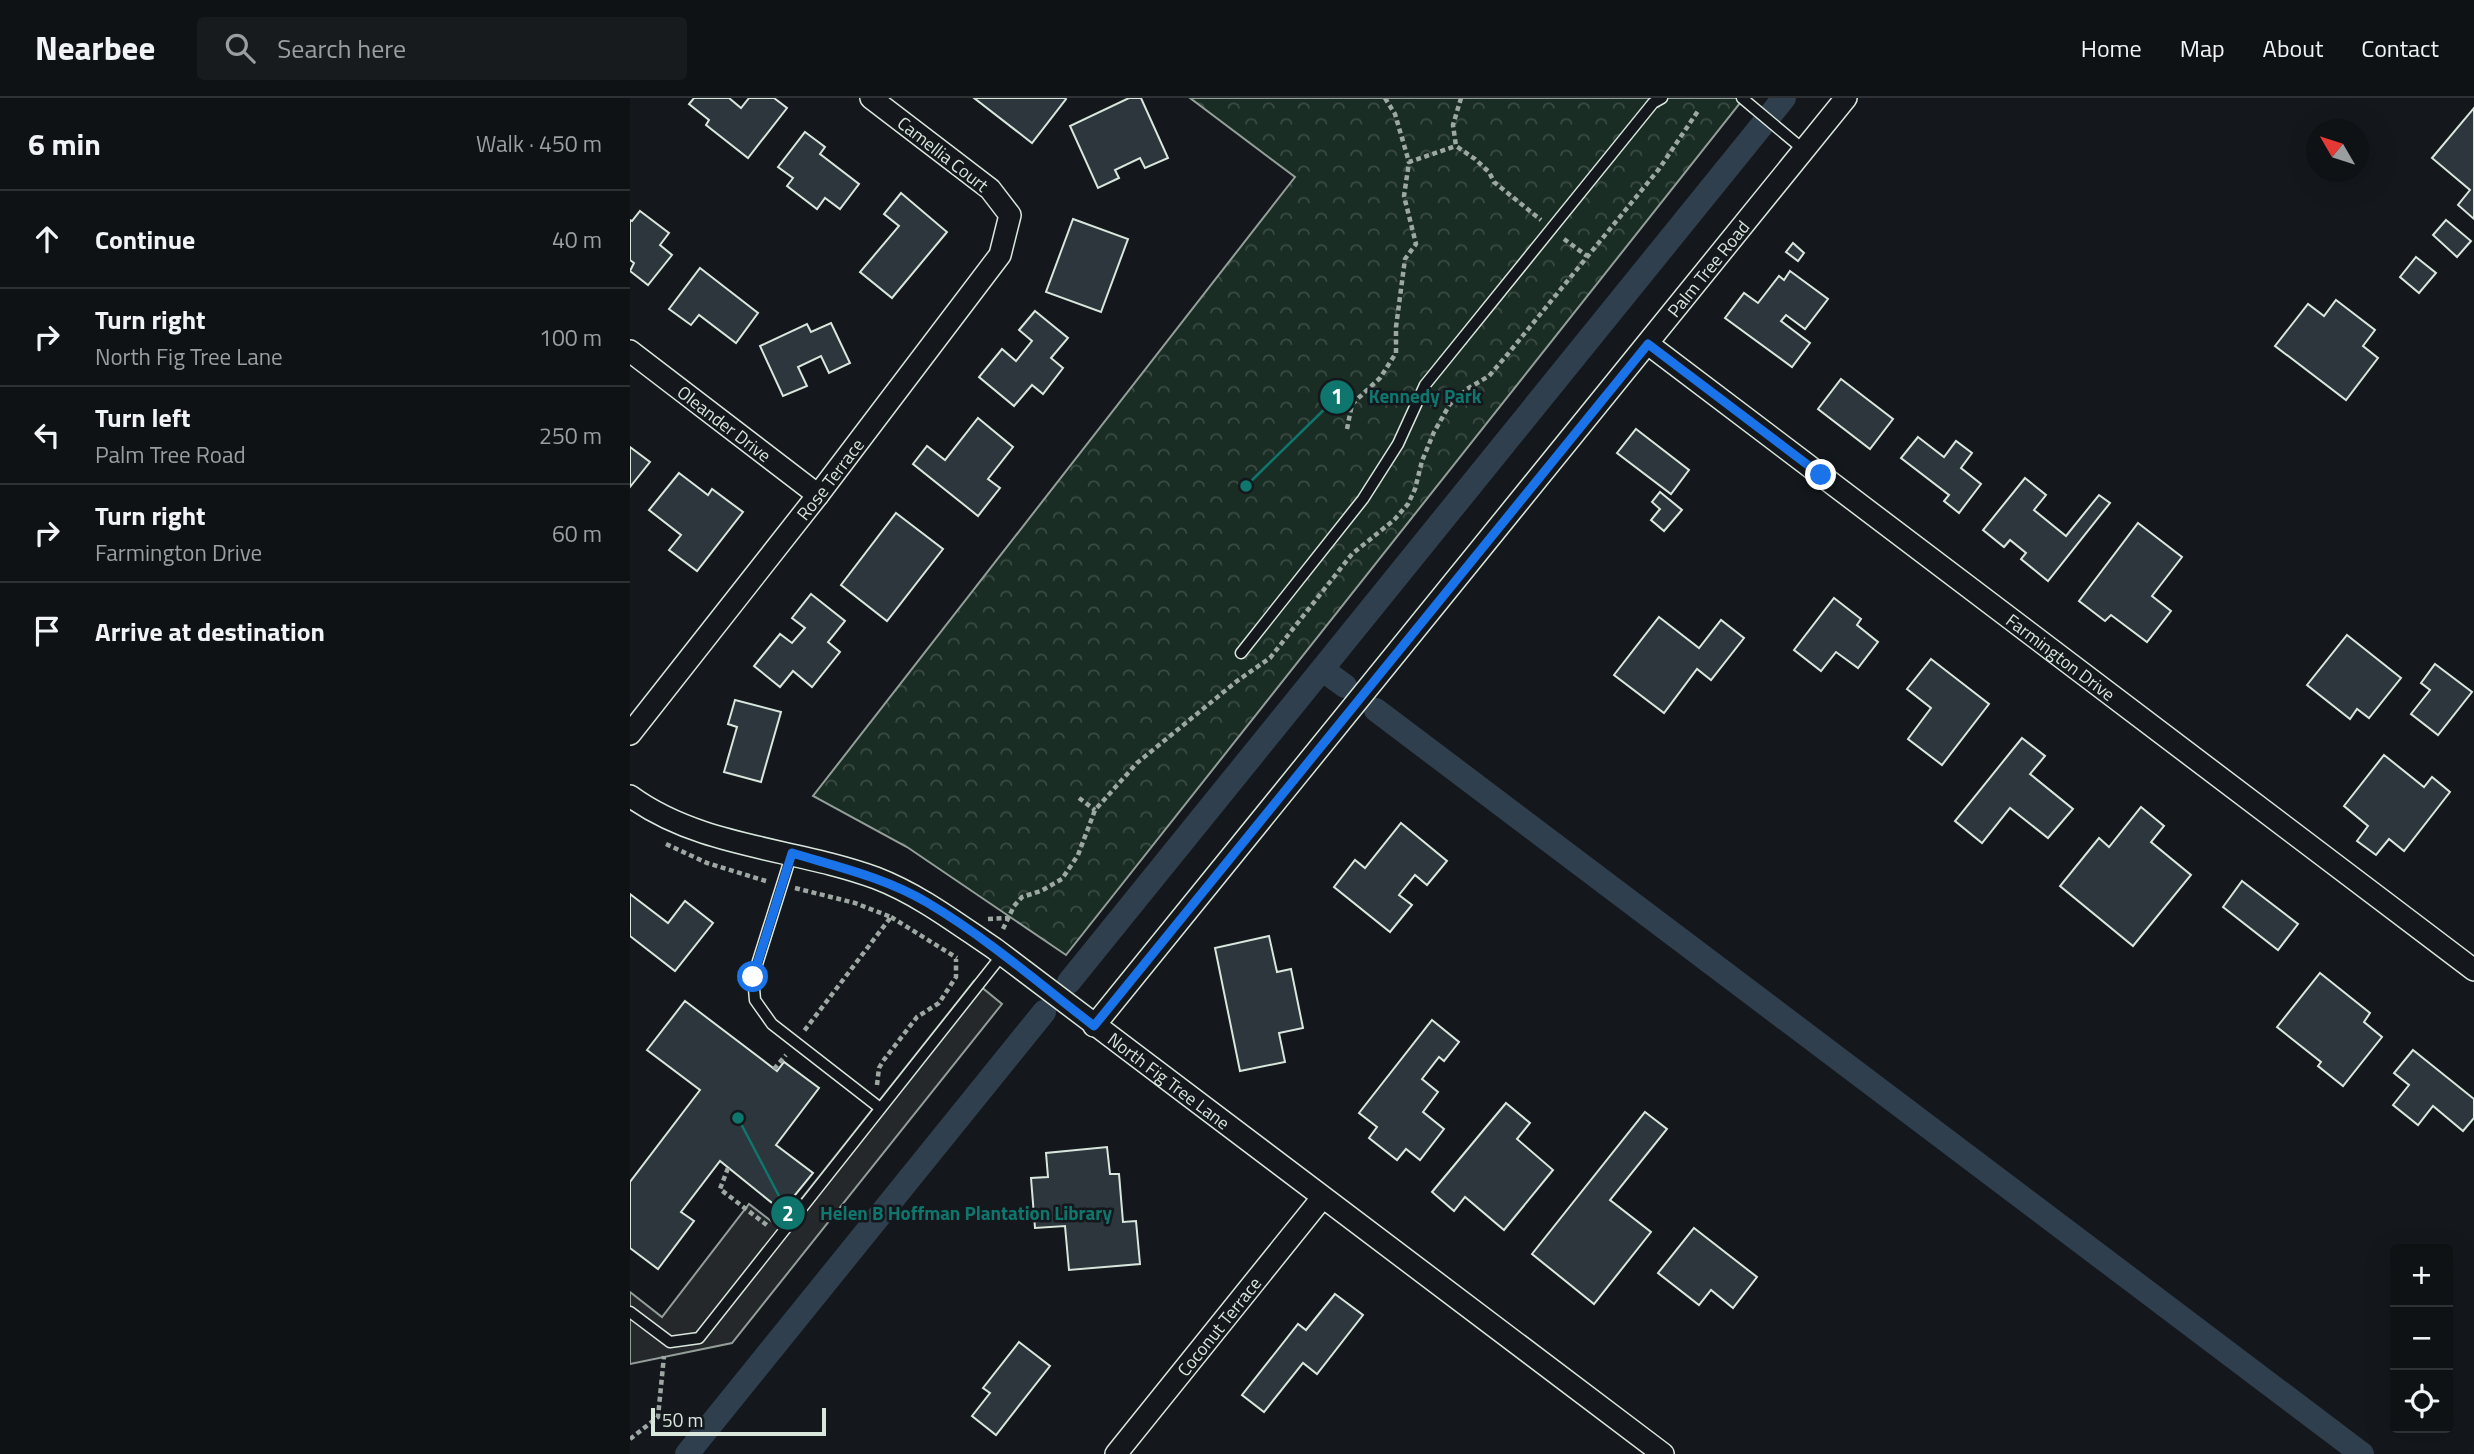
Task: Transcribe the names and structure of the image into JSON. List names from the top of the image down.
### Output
{
  "streets": {
    "street": [
      "Camellia Court",
      "Palm Tree Road",
      "Oleander Drive",
      "Rose Terrace",
      "Farmington Drive",
      "North Fig Tree Lane",
      "Coconut Terrace"
    ]
  },
  "crossings": [
    ["Camellia Court", "Rose Terrace"],
    ["Palm Tree Road", "Farmington Drive"],
    ["Palm Tree Road", "North Fig Tree Lane"],
    ["Oleander Drive", "Rose Terrace"],
    ["North Fig Tree Lane", "Coconut Terrace"]
  ],
  "places": ["Kennedy Park", "Helen B Hoffman Plantation Library"],
  "scale_bar": "50 m",
  "north": "top left",
  "page": {
    "header": "Nearbee",
    "search": "Search here",
    "nav": [
      "Home",
      "Map",
      "About",
      "Contact"
    ],
    "heading": ["6 min", "Walk · 450 m"],
    "list": [
      ["Continue", "40 m"],
      ["Turn right", "North Fig Tree Lane", "100 m"],
      ["Turn left", "Palm Tree Road", "250 m"],
      ["Turn right", "Farmington Drive", "60 m"],
      "Arrive at destination"
    ],
    "map_buttons": ["+", "−"],
    "scale": "50 m"
  }
}
